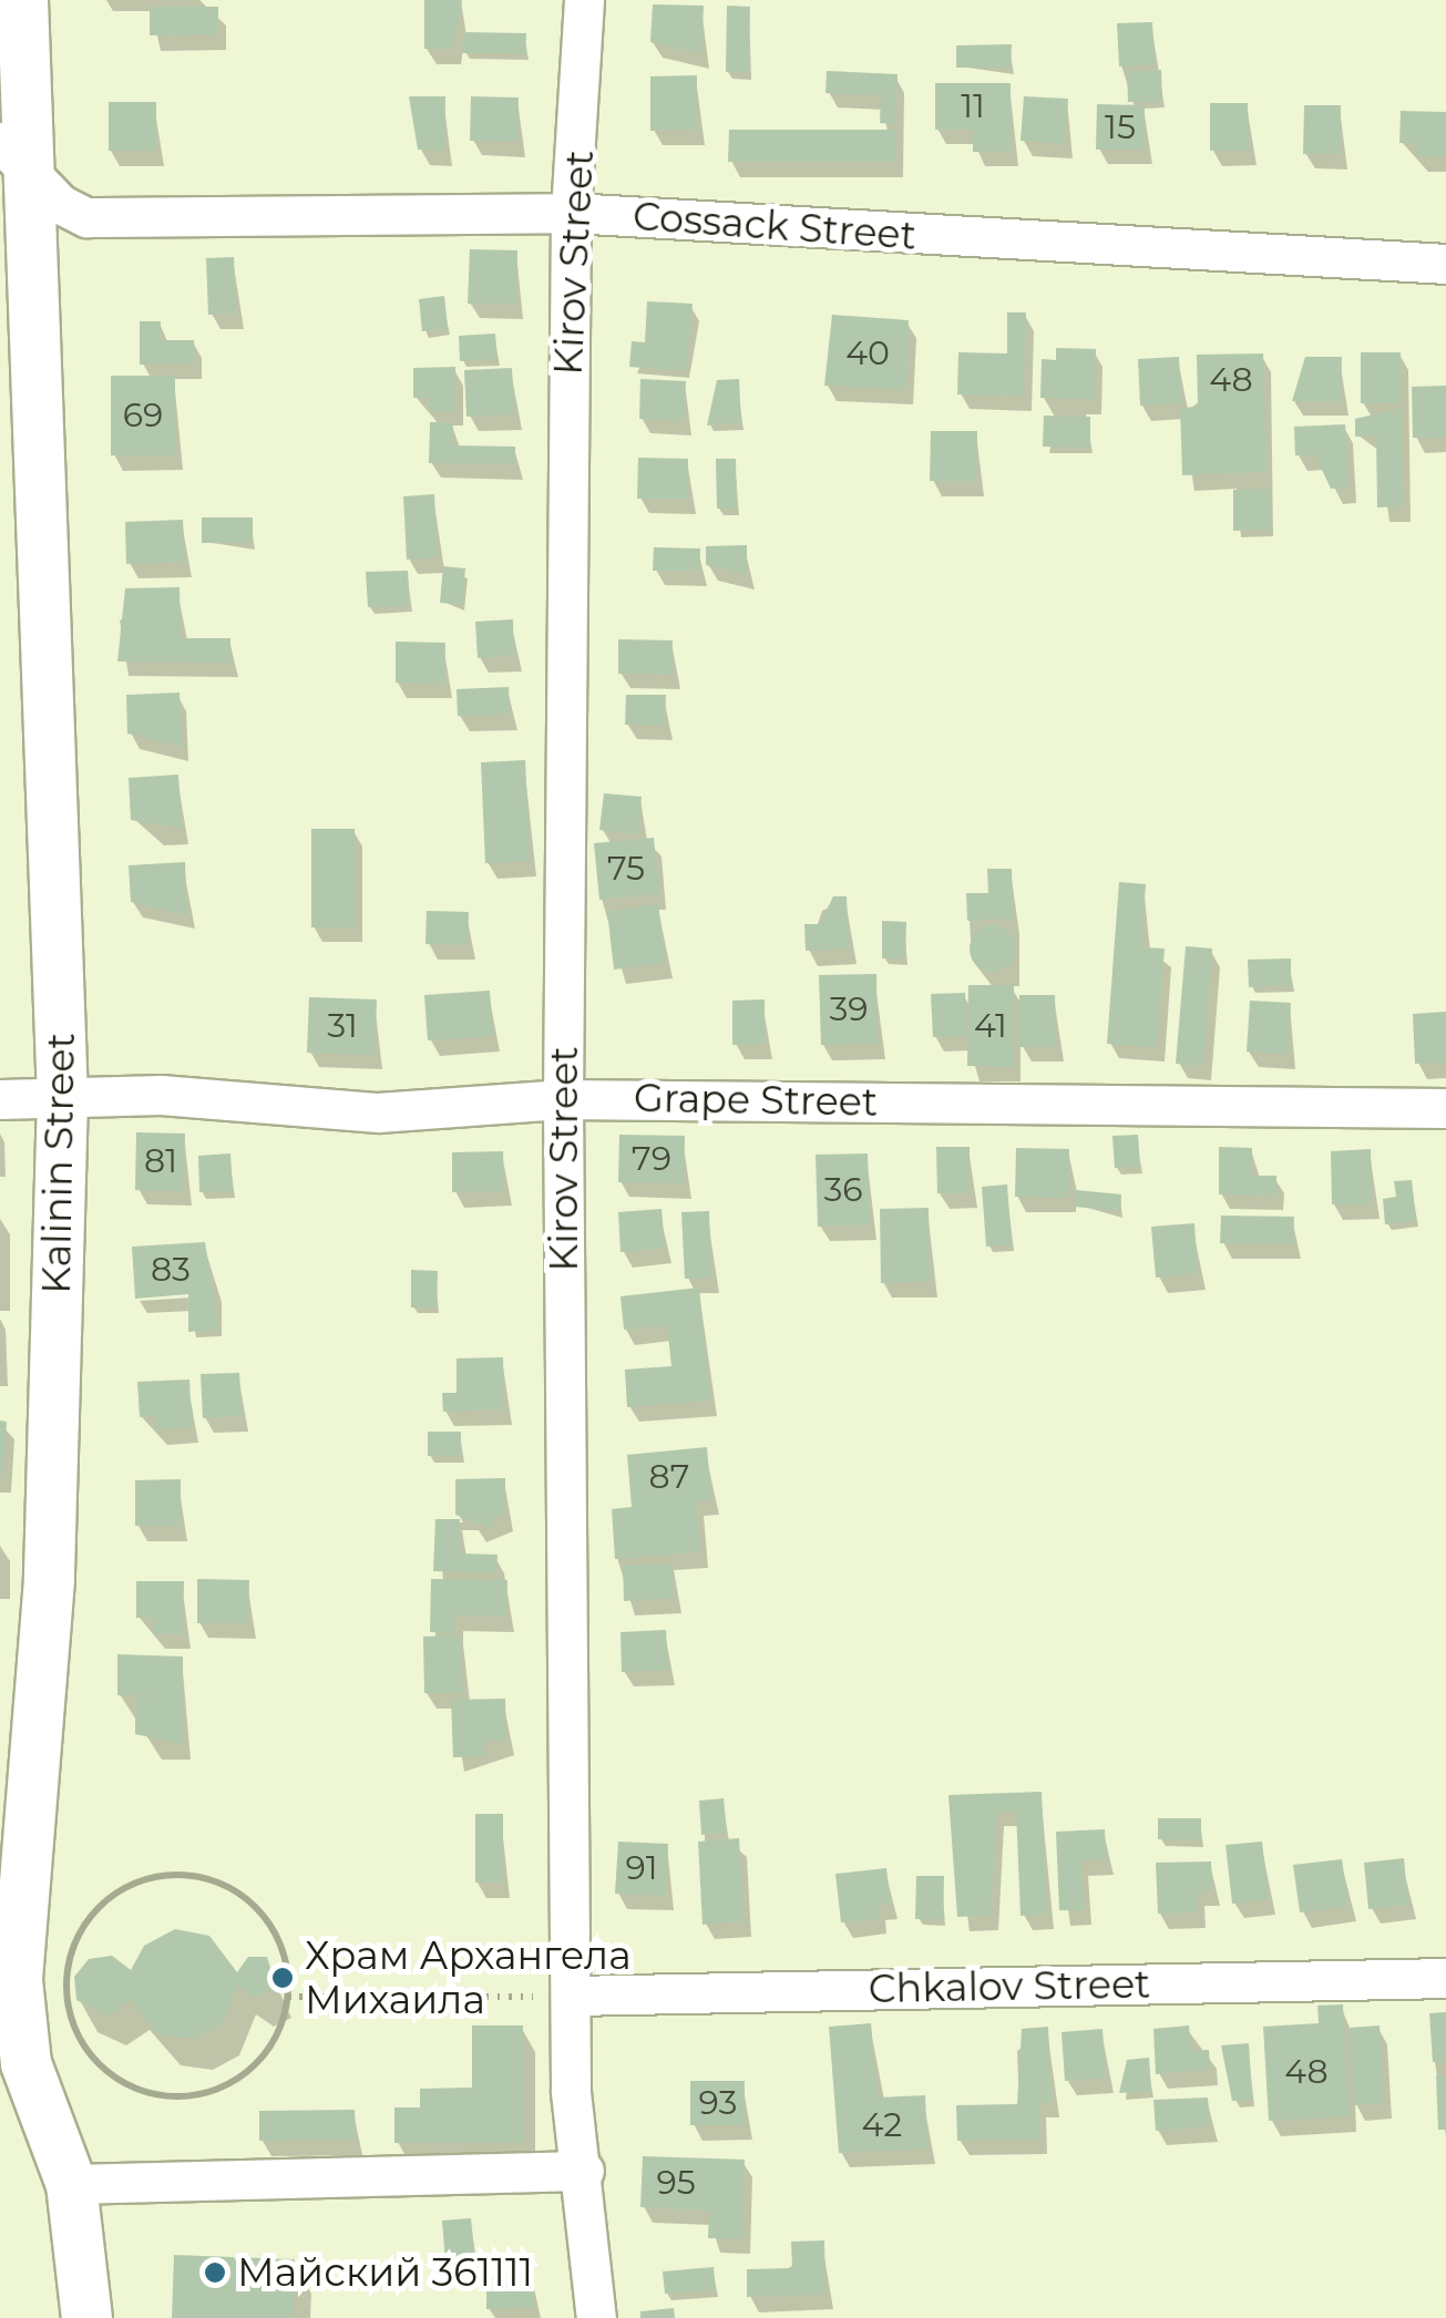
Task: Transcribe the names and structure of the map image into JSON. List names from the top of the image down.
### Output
{
  "streets": {
    "street": [
      "Cossack Street",
      "Kirov Street",
      "Grape Street",
      "Kalinin Street",
      "Chkalov Street"
    ]
  },
  "crossings": [
    ["Cossack Street", "Kirov Street"],
    ["Cossack Street", "Kalinin Street"],
    ["Kirov Street", "Grape Street"],
    ["Kirov Street", "Chkalov Street"],
    ["Grape Street", "Kalinin Street"]
  ],
  "places": ["Храм Архангела Михаила", "Майский 361111"],
  "house_numbers": [
    "11",
    "15",
    "40",
    "48",
    "69",
    "75",
    "39",
    "31",
    "41",
    "79",
    "81",
    "36",
    "83",
    "87",
    "91",
    "48",
    "93",
    "42",
    "95"
  ]
}
